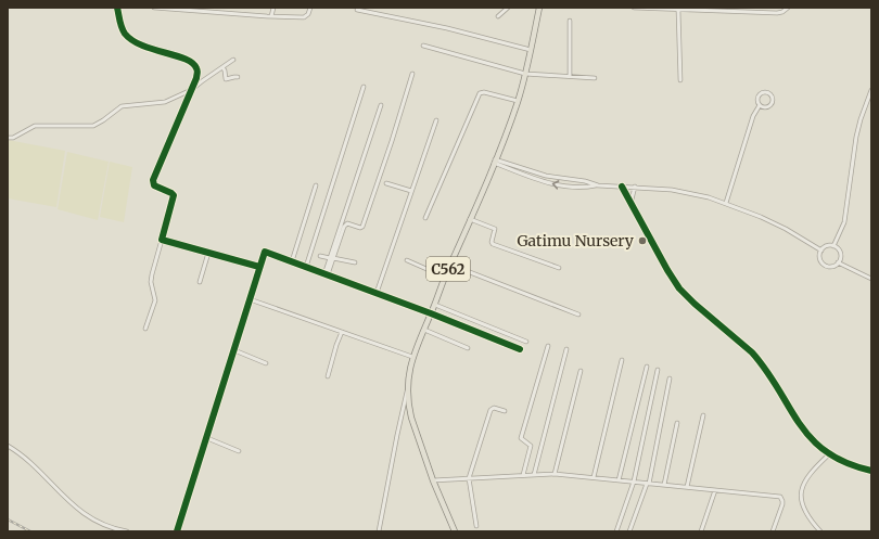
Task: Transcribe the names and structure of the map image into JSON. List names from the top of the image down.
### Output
{
  "streets": {
    "main road": ["C562"]
  },
  "places": ["Gatimu Nursery"]
}
